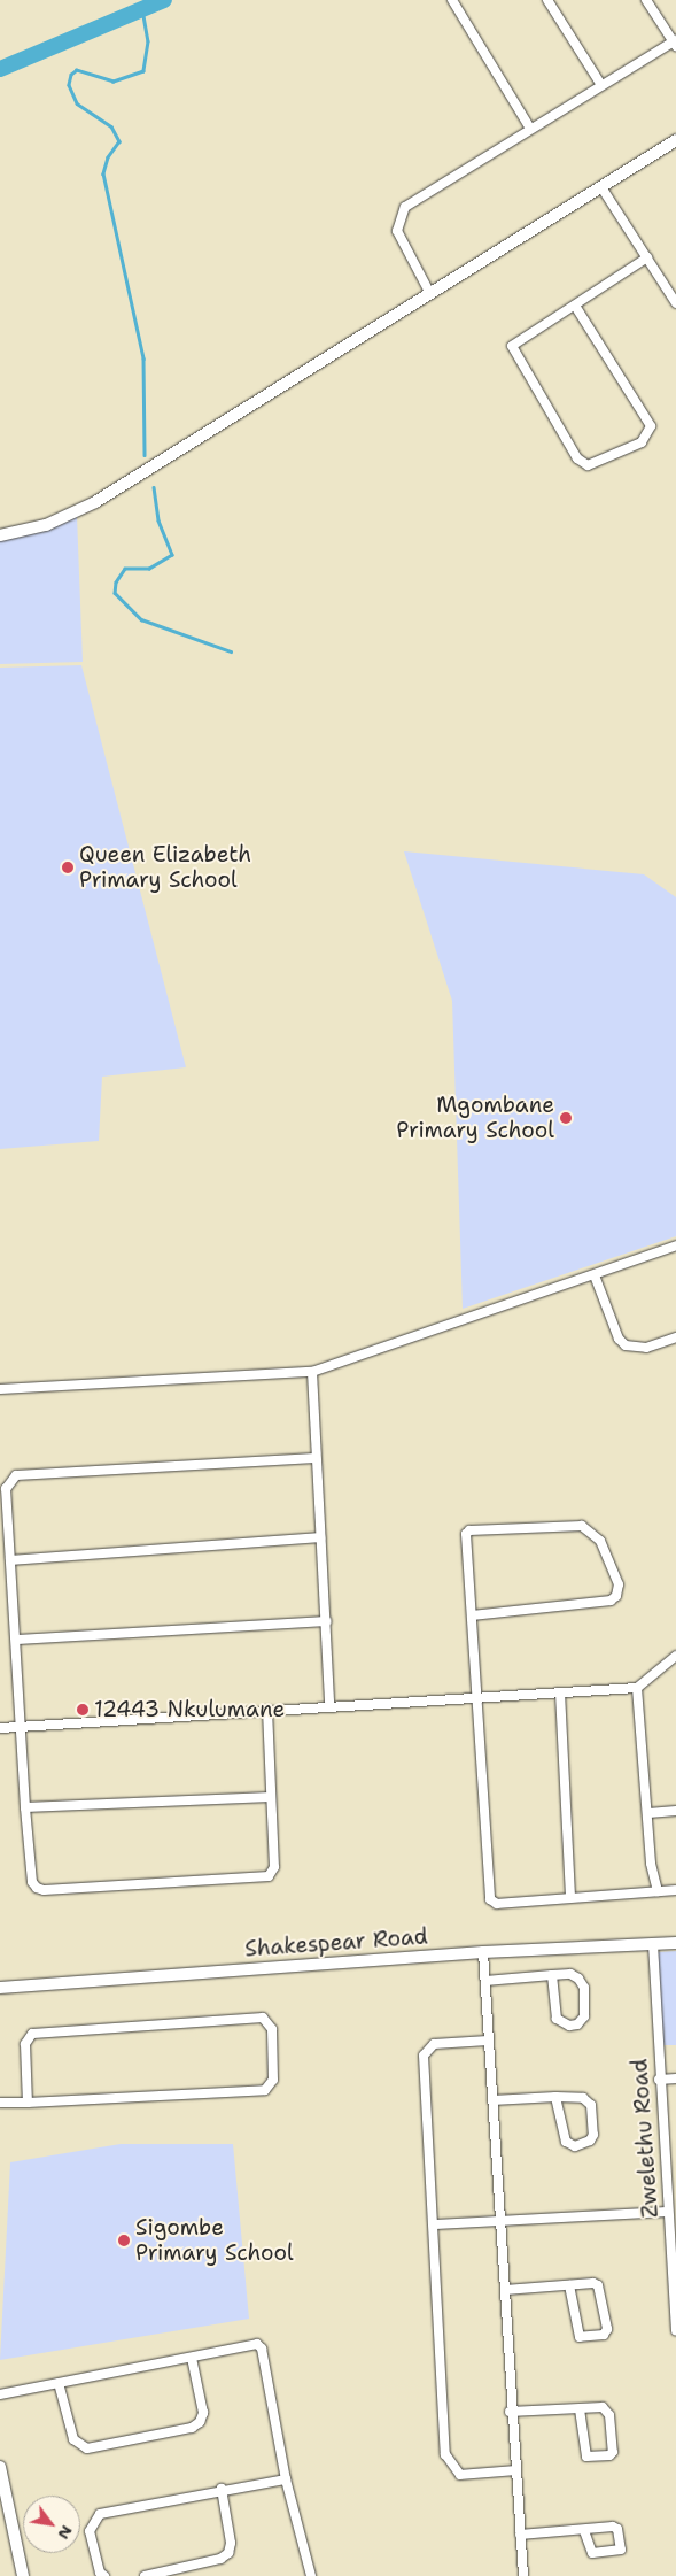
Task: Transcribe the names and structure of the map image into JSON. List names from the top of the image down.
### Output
{
  "streets": {
    "street": ["Shakespear Road", "Zwelethu Road"]
  },
  "crossings": [
    ["Shakespear Road", "Zwelethu Road"]
  ],
  "places": [
    "Queen Elizabeth Primary School",
    "Mgombane Primary School",
    "12443 Nkulumane",
    "Sigombe Primary School"
  ],
  "north": "bottom right"
}
